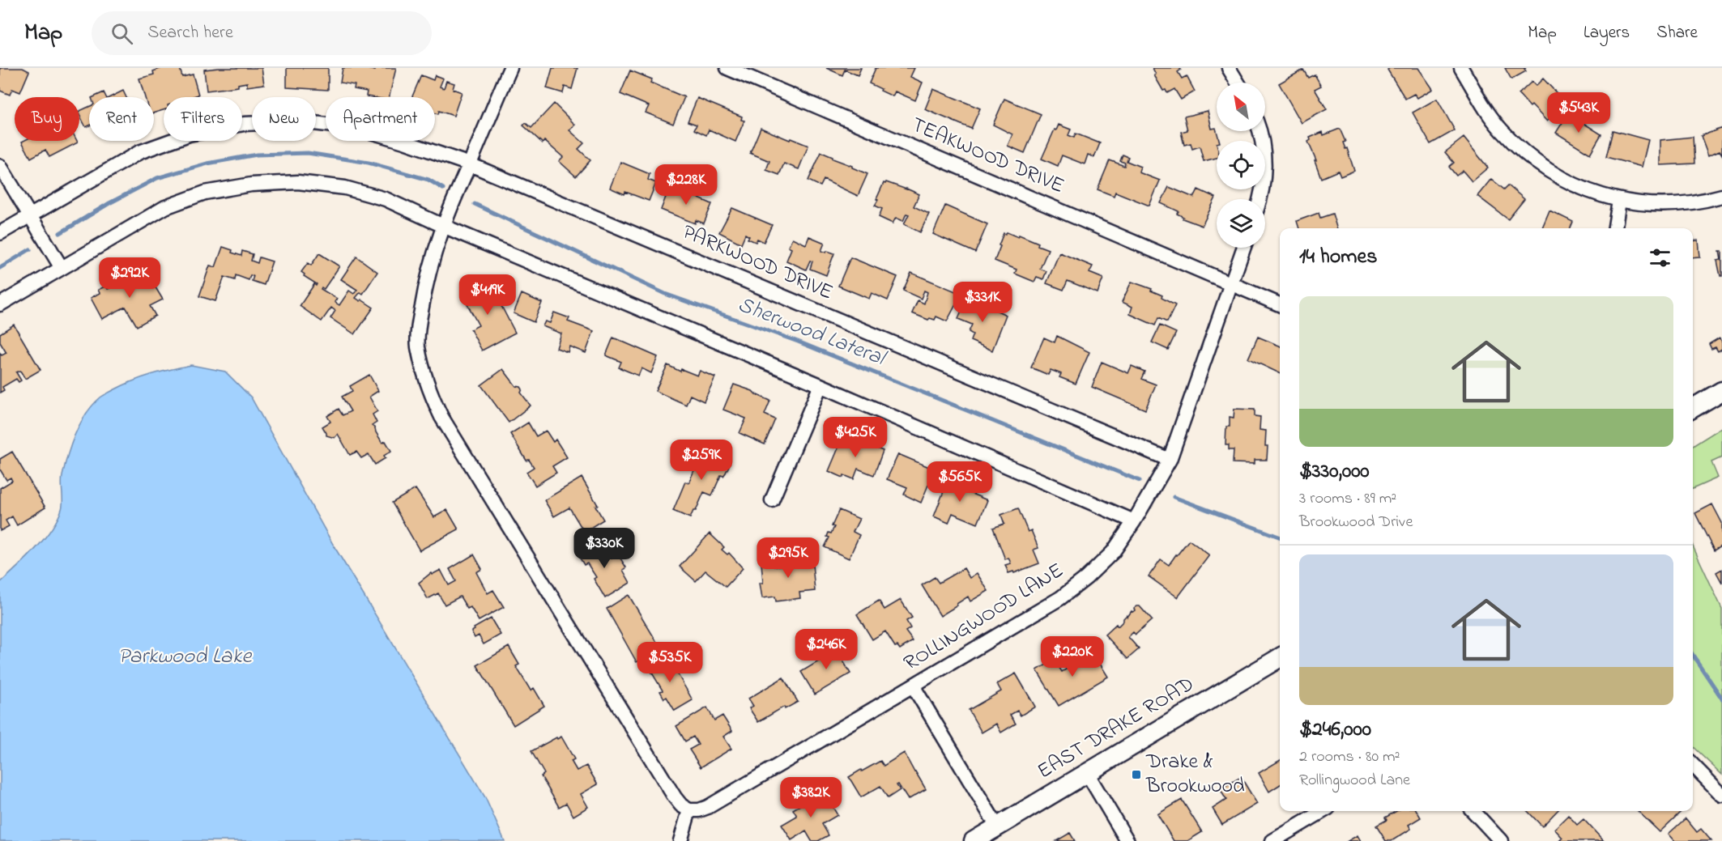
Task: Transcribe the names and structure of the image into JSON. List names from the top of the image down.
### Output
{
  "streets": {
    "main road": ["EAST DRAKE ROAD"],
    "street": ["TEAKWOOD DRIVE", "PARKWOOD DRIVE", "ROLLINGWOOD LANE"]
  },
  "crossings": [
    ["TEAKWOOD DRIVE", "ROLLINGWOOD LANE"],
    ["PARKWOOD DRIVE", "ROLLINGWOOD LANE"]
  ],
  "water": ["Sherwood Lateral", "Parkwood Lake"],
  "places": {
    "transit": ["Drake & Brookwood"]
  },
  "north": "top left",
  "page": {
    "header": "Map",
    "search": "Search here",
    "nav": ["Map", "Layers", "Share"],
    "price": [
      "$543K",
      "$228K",
      "$292K",
      "$419K",
      "$331K",
      "$425K",
      "$259K",
      "$565K",
      "$330K",
      "$295K",
      "$246K",
      "$220K",
      "$535K",
      "$382K"
    ],
    "chip": [
      "Buy",
      "Rent",
      "Filters",
      "New",
      "Apartment"
    ],
    "heading": "14 homes",
    "list": [
      {
        "name": "$330,000",
        "note": "3 rooms · 89 m² · Brookwood Drive"
      },
      {
        "name": "$246,000",
        "note": "2 rooms · 80 m² · Rollingwood Lane"
      }
    ]
  }
}
